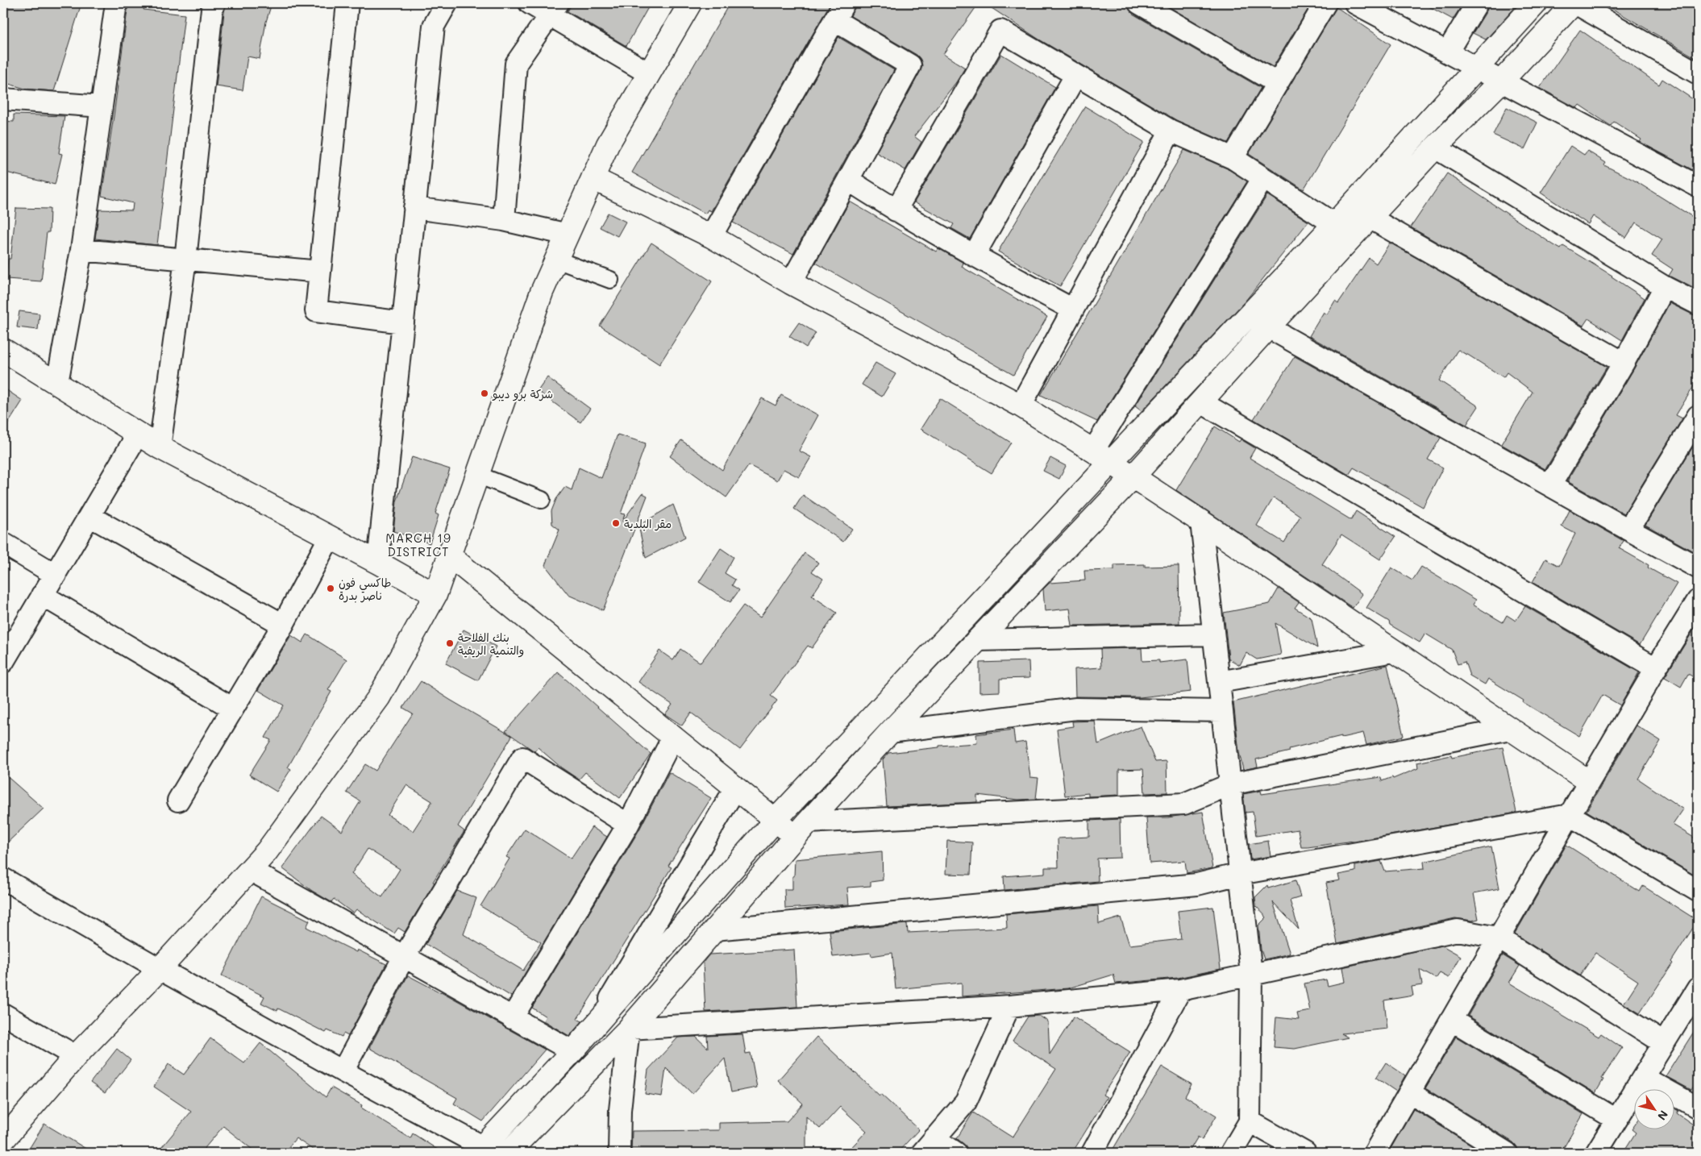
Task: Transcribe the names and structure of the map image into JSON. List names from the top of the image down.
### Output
{
  "districts": ["MARCH 19 DISTRICT"],
  "places": [
    "شركة برو ديبو",
    "مقر البلدية",
    "طاكسي فون ناصر بدرة",
    "بنك الفلاحة والتنمية الريفية"
  ],
  "north": "bottom right"
}
